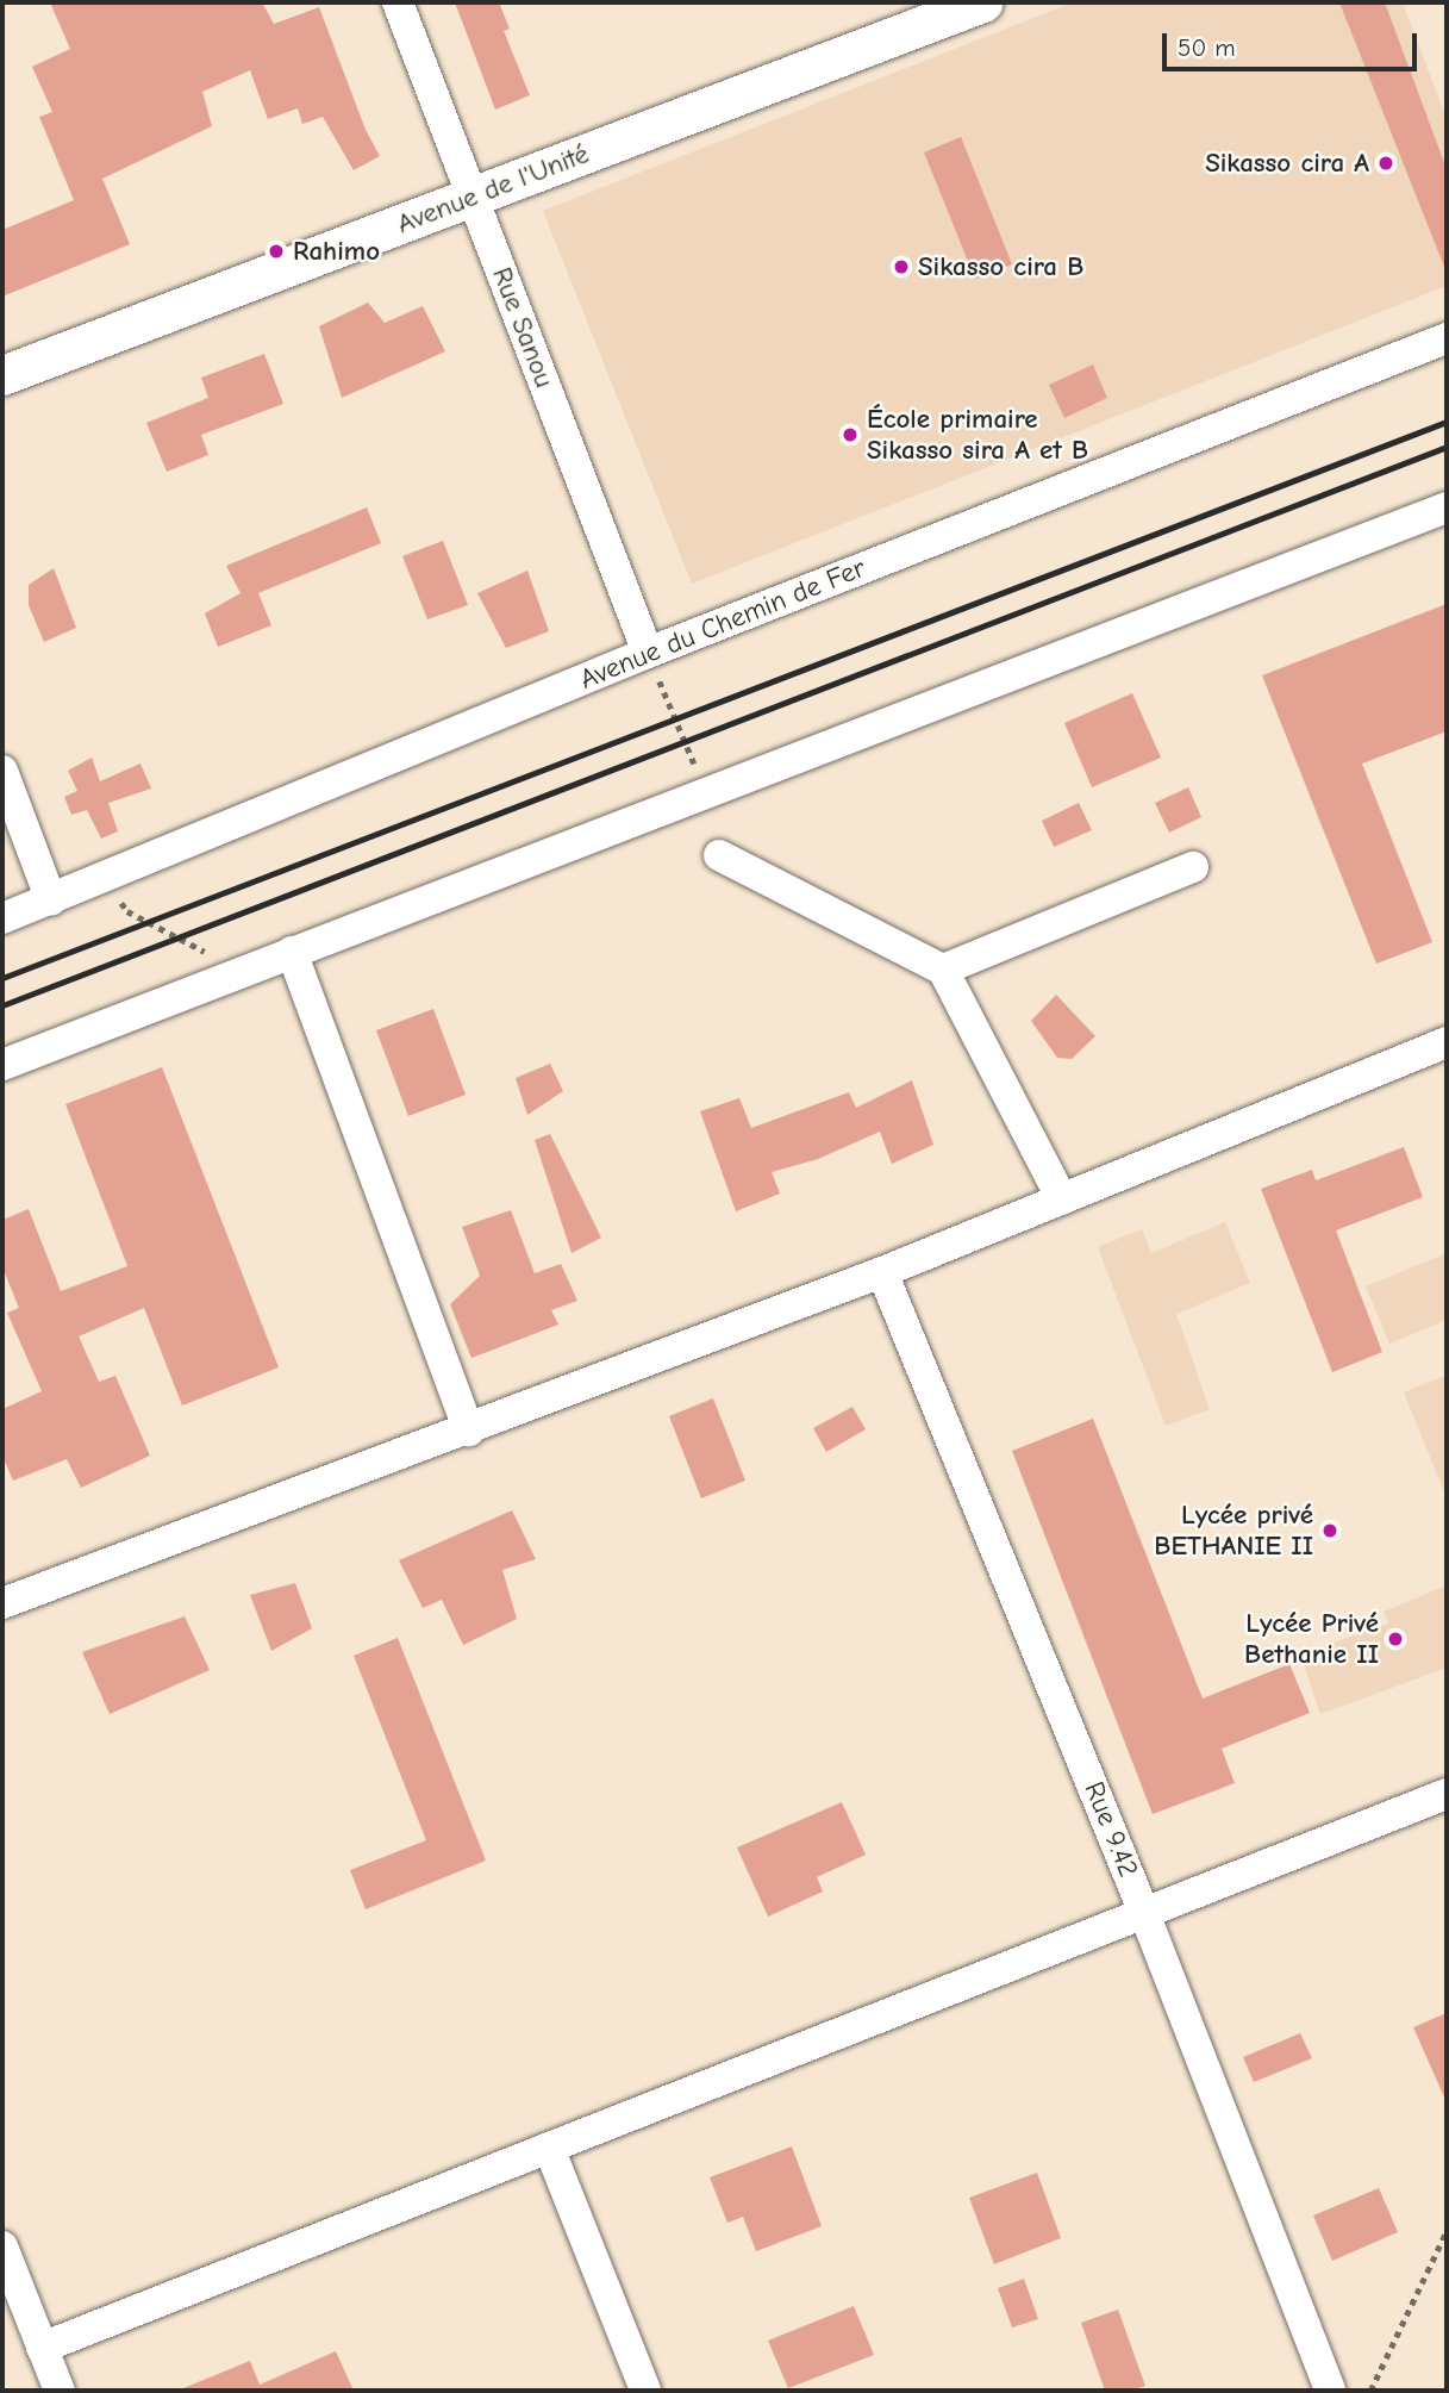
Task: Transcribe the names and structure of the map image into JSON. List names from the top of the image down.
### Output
{
  "streets": {
    "street": [
      "Avenue de l'Unité",
      "Rue Sanou",
      "Avenue du Chemin de Fer",
      "Rue 9.42"
    ]
  },
  "crossings": [
    ["Avenue de l'Unité", "Rue Sanou"],
    ["Rue Sanou", "Avenue du Chemin de Fer"]
  ],
  "places": [
    "Sikasso cira A",
    "Rahimo",
    "Sikasso cira B",
    "École primaire Sikasso sira A et B",
    "Lycée privé BETHANIE II",
    "Lycée Privé Bethanie II"
  ],
  "scale_bar": "50 m"
}
